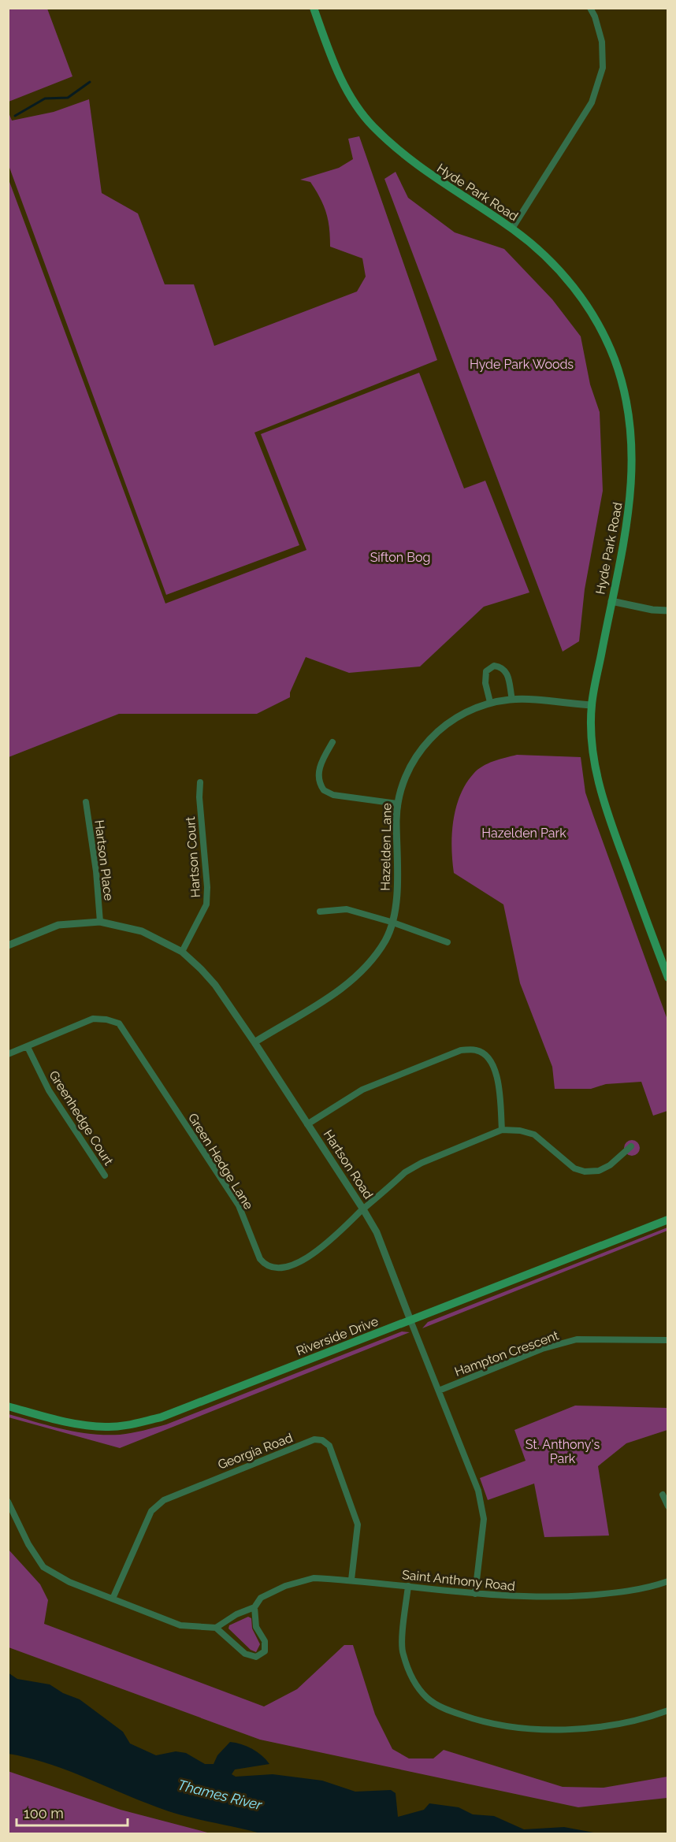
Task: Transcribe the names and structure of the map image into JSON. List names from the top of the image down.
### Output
{
  "streets": {
    "main road": ["Hyde Park Road", "Riverside Drive"],
    "street": [
      "Hazelden Lane",
      "Hartson Court",
      "Hartson Place",
      "Greenhedge Court",
      "Green Hedge Lane",
      "Hartson Road",
      "Hampton Crescent",
      "Georgia Road",
      "Saint Anthony Road"
    ]
  },
  "crossings": [
    ["Hyde Park Road", "Hazelden Lane"],
    ["Hazelden Lane", "Hartson Road"],
    ["Hartson Court", "Hartson Road"],
    ["Hartson Place", "Hartson Road"],
    ["Greenhedge Court", "Green Hedge Lane"],
    ["Green Hedge Lane", "Hartson Road"],
    ["Hartson Road", "Riverside Drive"],
    ["Hartson Road", "Hampton Crescent"],
    ["Hartson Road", "Saint Anthony Road"],
    ["Georgia Road", "Saint Anthony Road"]
  ],
  "water": ["Thames River"],
  "parks": [
    "Hyde Park Woods",
    "Sifton Bog",
    "Hazelden Park",
    "St. Anthony's Park"
  ],
  "scale_bar": "100 m"
}
